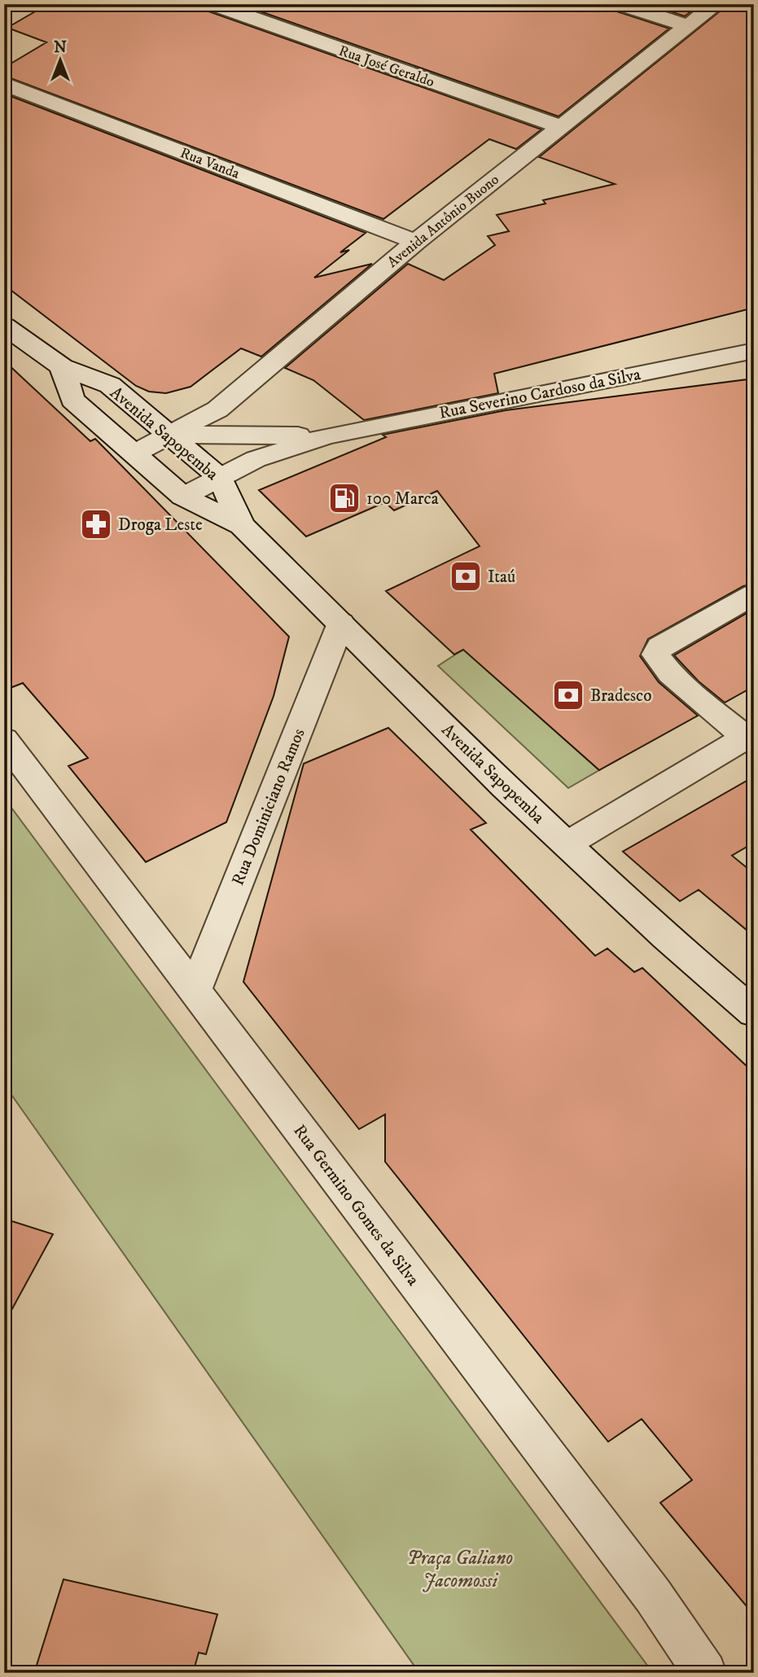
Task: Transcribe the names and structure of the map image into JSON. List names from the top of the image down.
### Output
{
  "streets": {
    "street": [
      "Rua José Geraldo",
      "Rua Vanda",
      "Avenida Antônio Buono",
      "Rua Severino Cardoso da Silva",
      "Avenida Sapopemba",
      "Rua Dominiciano Ramos",
      "Rua Germino Gomes da Silva"
    ]
  },
  "crossings": [
    ["Rua José Geraldo", "Avenida Antônio Buono"],
    ["Rua Vanda", "Avenida Antônio Buono"],
    ["Avenida Antônio Buono", "Rua Severino Cardoso da Silva"],
    ["Avenida Antônio Buono", "Avenida Sapopemba"],
    ["Rua Severino Cardoso da Silva", "Avenida Sapopemba"],
    ["Avenida Sapopemba", "Rua Dominiciano Ramos"],
    ["Rua Dominiciano Ramos", "Rua Germino Gomes da Silva"]
  ],
  "parks": ["Praça Galiano Jacomossi"],
  "places": {
    "fuel station": ["100 Marca"],
    "pharmacy": ["Droga Leste"],
    "bank": ["Itaú", "Bradesco"]
  },
  "north": "top"
}
